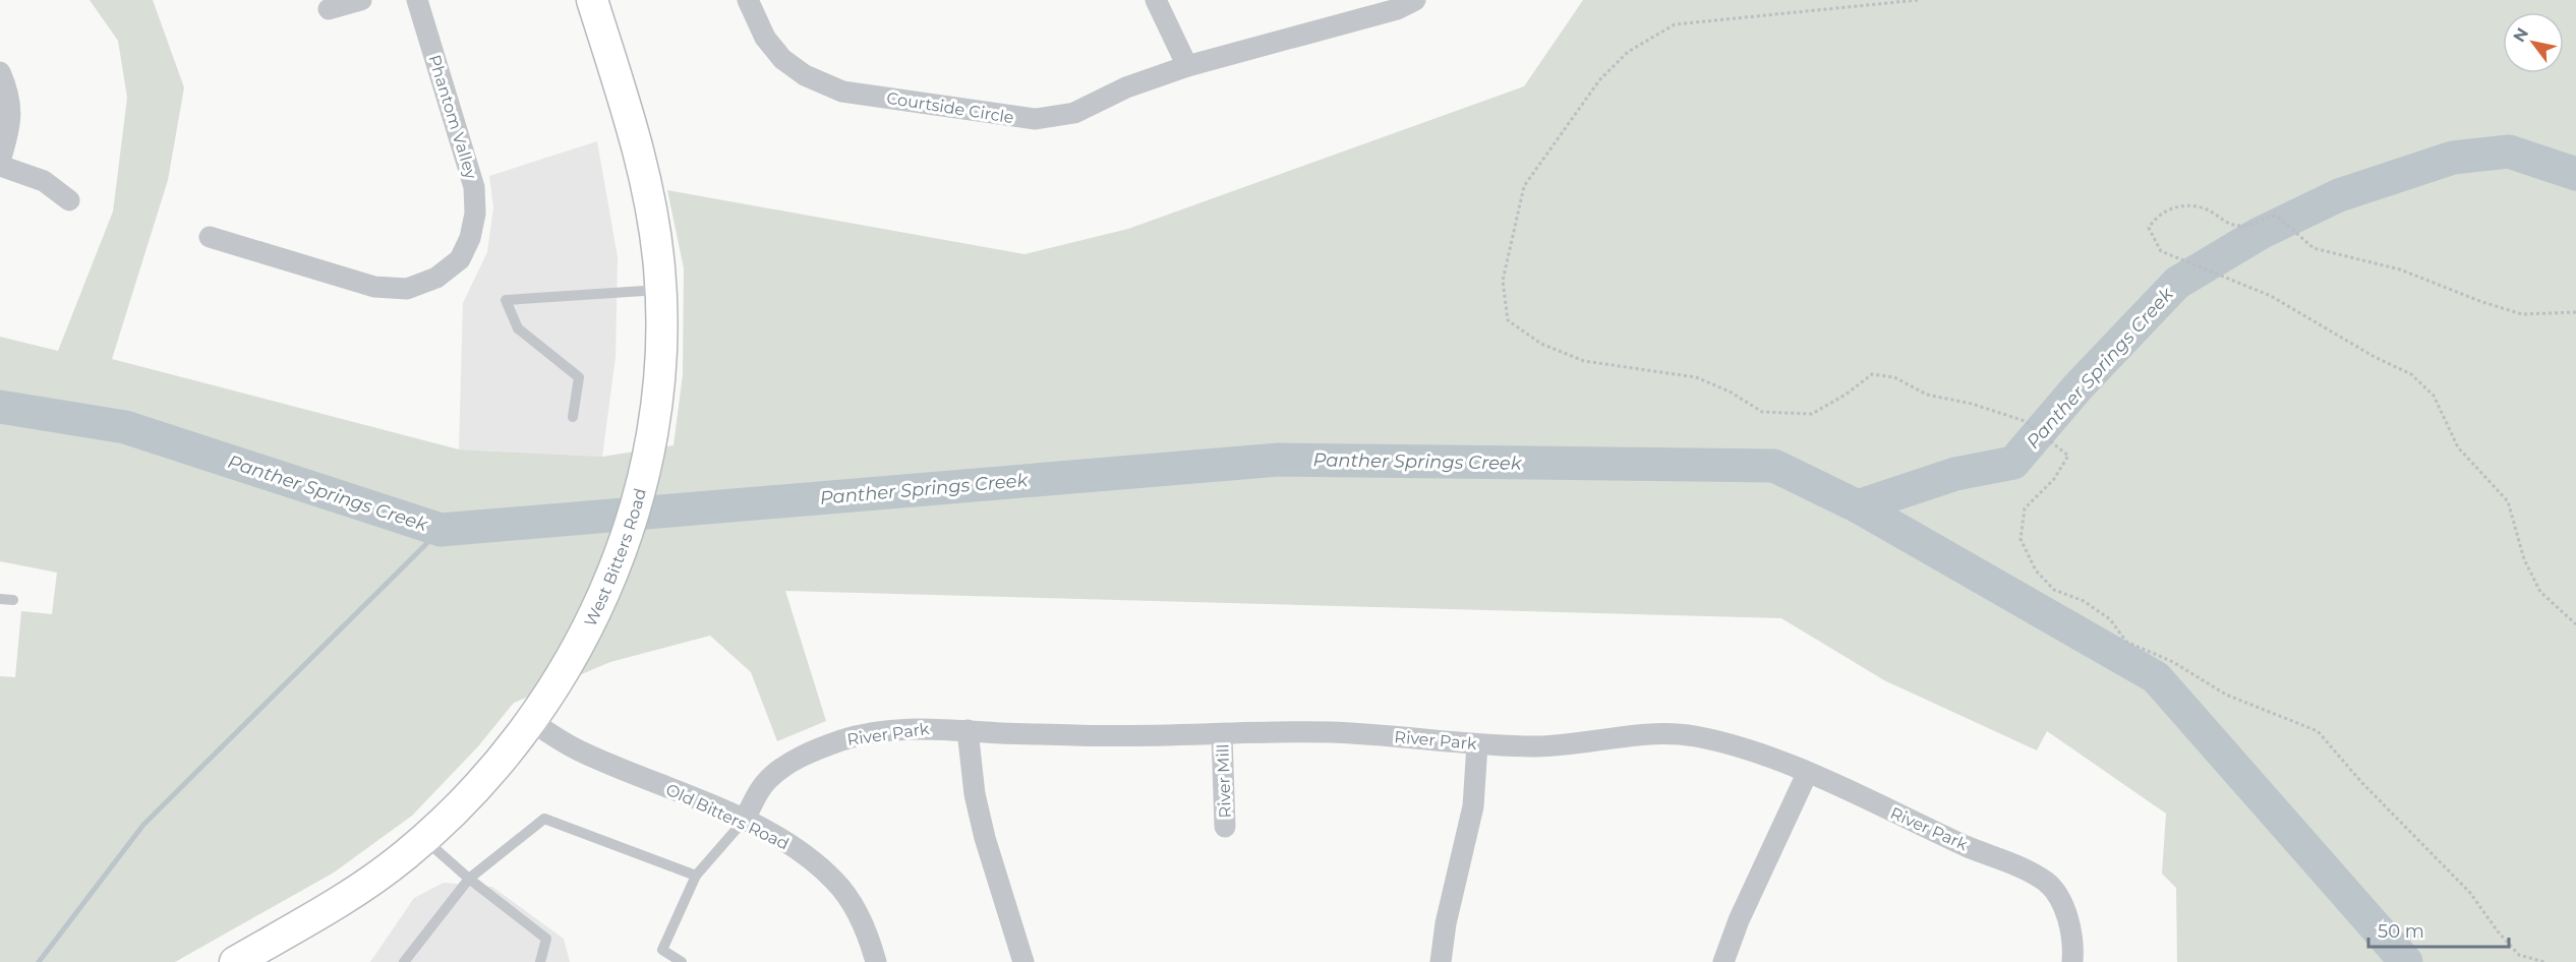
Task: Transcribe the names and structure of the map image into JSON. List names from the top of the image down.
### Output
{
  "streets": {
    "main road": ["West Bitters Road"],
    "street": [
      "Courtside Circle",
      "Phantom Valley",
      "River Park",
      "River Mill",
      "Old Bitters Road"
    ]
  },
  "crossings": [
    ["West Bitters Road", "Old Bitters Road"],
    ["River Park", "River Mill"],
    ["River Park", "Old Bitters Road"]
  ],
  "water": ["Panther Springs Creek"],
  "scale_bar": "50 m",
  "north": "top left"
}
